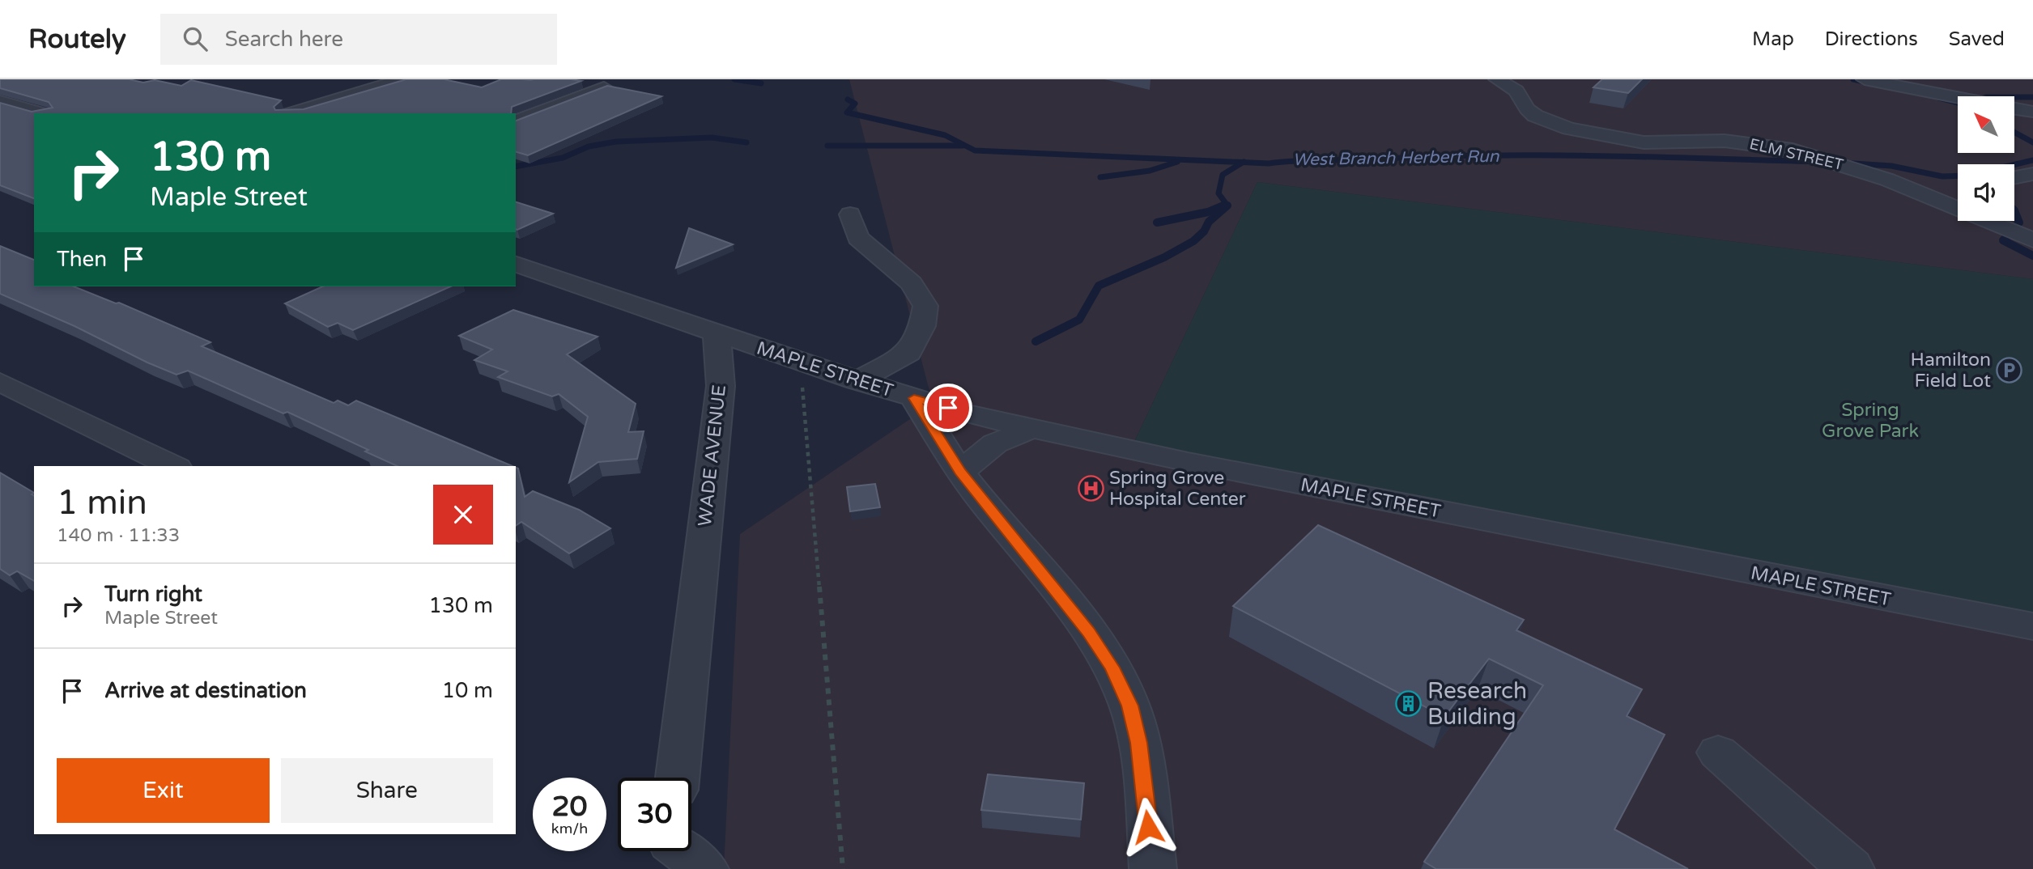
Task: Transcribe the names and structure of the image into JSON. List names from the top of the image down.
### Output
{
  "streets": {
    "street": ["ELM STREET", "MAPLE STREET", "WADE AVENUE"]
  },
  "crossings": [
    ["MAPLE STREET", "WADE AVENUE"]
  ],
  "water": ["West Branch Herbert Run"],
  "parks": ["Spring Grove Park"],
  "places": {
    "parking": ["Hamilton Field Lot"],
    "hospital": ["Spring Grove Hospital Center"],
    "building": ["Research Building"]
  },
  "north": "top left",
  "page": {
    "header": "Routely",
    "search": "Search here",
    "nav": ["Map", "Directions", "Saved"],
    "turn": ["130 m", "Maple Street"],
    "then": "Then",
    "heading": ["1 min", "140 m · 11:33"],
    "list": [
      {
        "name": "Turn right",
        "note": "Maple Street",
        "value": "130 m"
      },
      {
        "name": "Arrive at destination",
        "value": "10 m"
      }
    ],
    "buttons": ["Exit", "Share"],
    "speed": "20 km/h",
    "limit": "30"
  }
}
